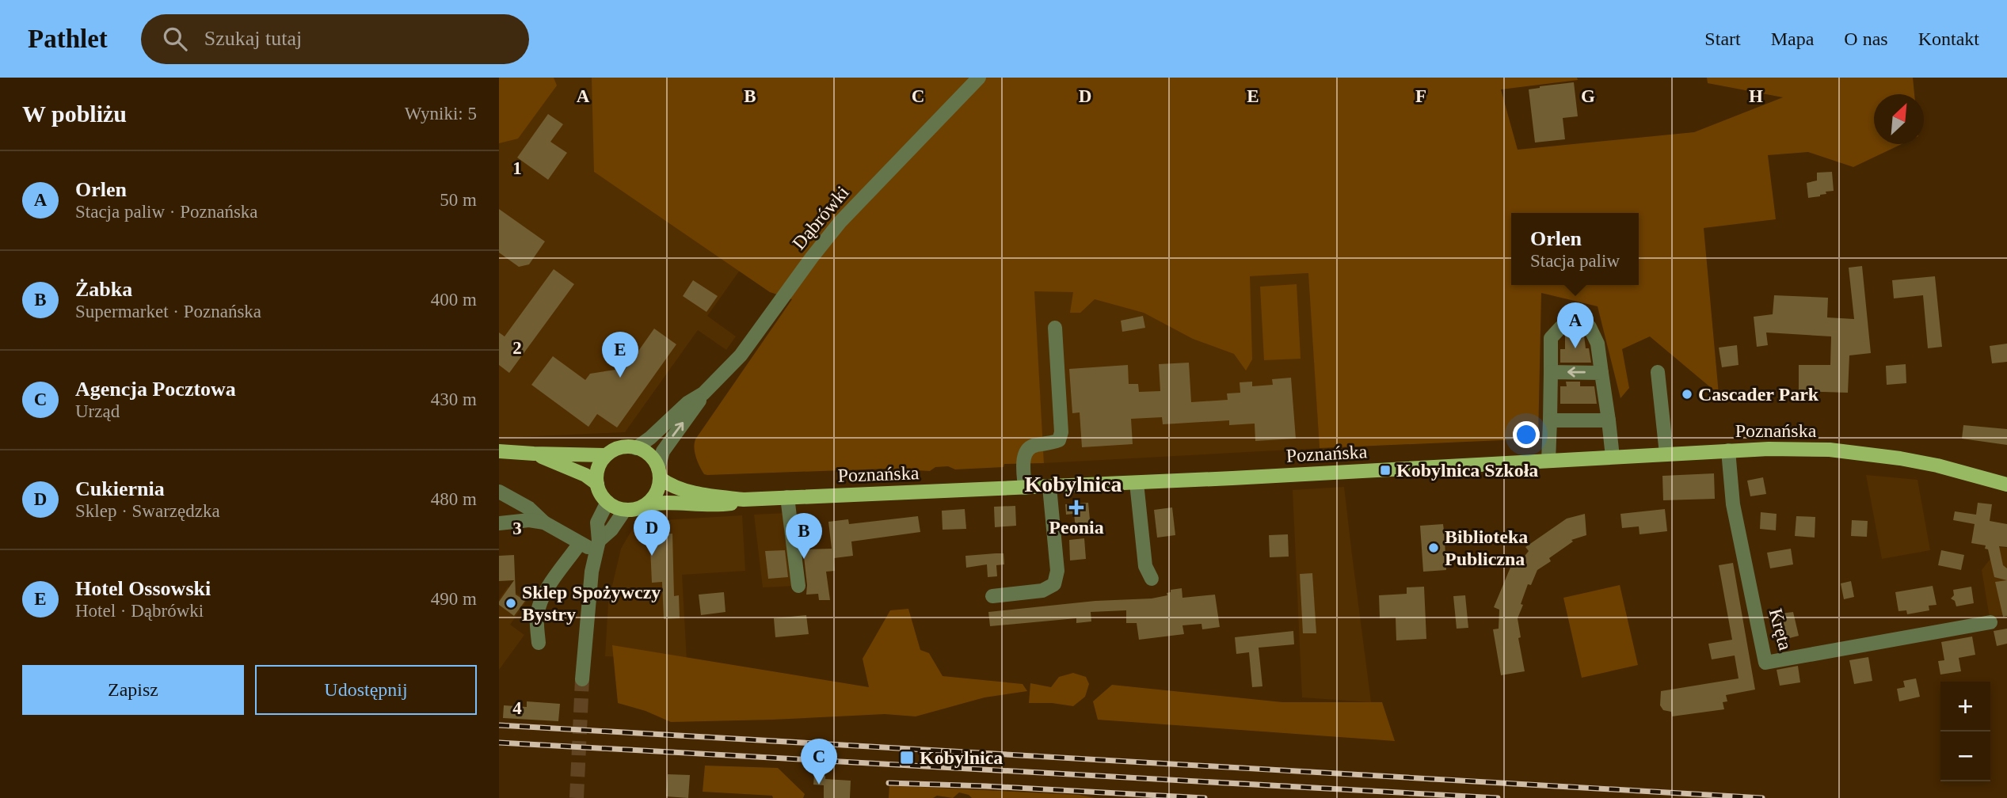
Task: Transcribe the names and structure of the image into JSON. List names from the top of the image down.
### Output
{
  "streets": {
    "main road": ["Poznańska"],
    "street": ["Dąbrówki", "Kręta"]
  },
  "crossings": [
    ["Dąbrówki", "Poznańska"],
    ["Poznańska", "Kręta"]
  ],
  "districts": ["Kobylnica"],
  "places": {
    "other": ["Cascader Park", "Biblioteka Publiczna", "Sklep Spożywczy Bystry"],
    "transit": ["Kobylnica Szkoła", "Kobylnica"],
    "health": ["Peonia"]
  },
  "north": "top right",
  "page": {
    "header": "Pathlet",
    "search": "Szukaj tutaj",
    "nav": [
      "Start",
      "Mapa",
      "O nas",
      "Kontakt"
    ],
    "heading": ["W pobliżu", "Wyniki: 5"],
    "list": [
      {
        "mark": "A",
        "name": "Orlen",
        "note": "Stacja paliw · Poznańska",
        "value": "50 m"
      },
      {
        "mark": "B",
        "name": "Żabka",
        "note": "Supermarket · Poznańska",
        "value": "400 m"
      },
      {
        "mark": "C",
        "name": "Agencja Pocztowa",
        "note": "Urząd",
        "value": "430 m"
      },
      {
        "mark": "D",
        "name": "Cukiernia",
        "note": "Sklep · Swarzędzka",
        "value": "480 m"
      },
      {
        "mark": "E",
        "name": "Hotel Ossowski",
        "note": "Hotel · Dąbrówki",
        "value": "490 m"
      }
    ],
    "popup": ["Orlen", "Stacja paliw"],
    "pins": [
      "A",
      "E",
      "D",
      "B",
      "C"
    ],
    "buttons": ["Zapisz", "Udostępnij"],
    "map_buttons": ["+", "−"]
  },
  "grid": {
    "columns": [
      "A",
      "B",
      "C",
      "D",
      "E",
      "F",
      "G",
      "H"
    ],
    "rows": [
      "1",
      "2",
      "3",
      "4"
    ]
  }
}
